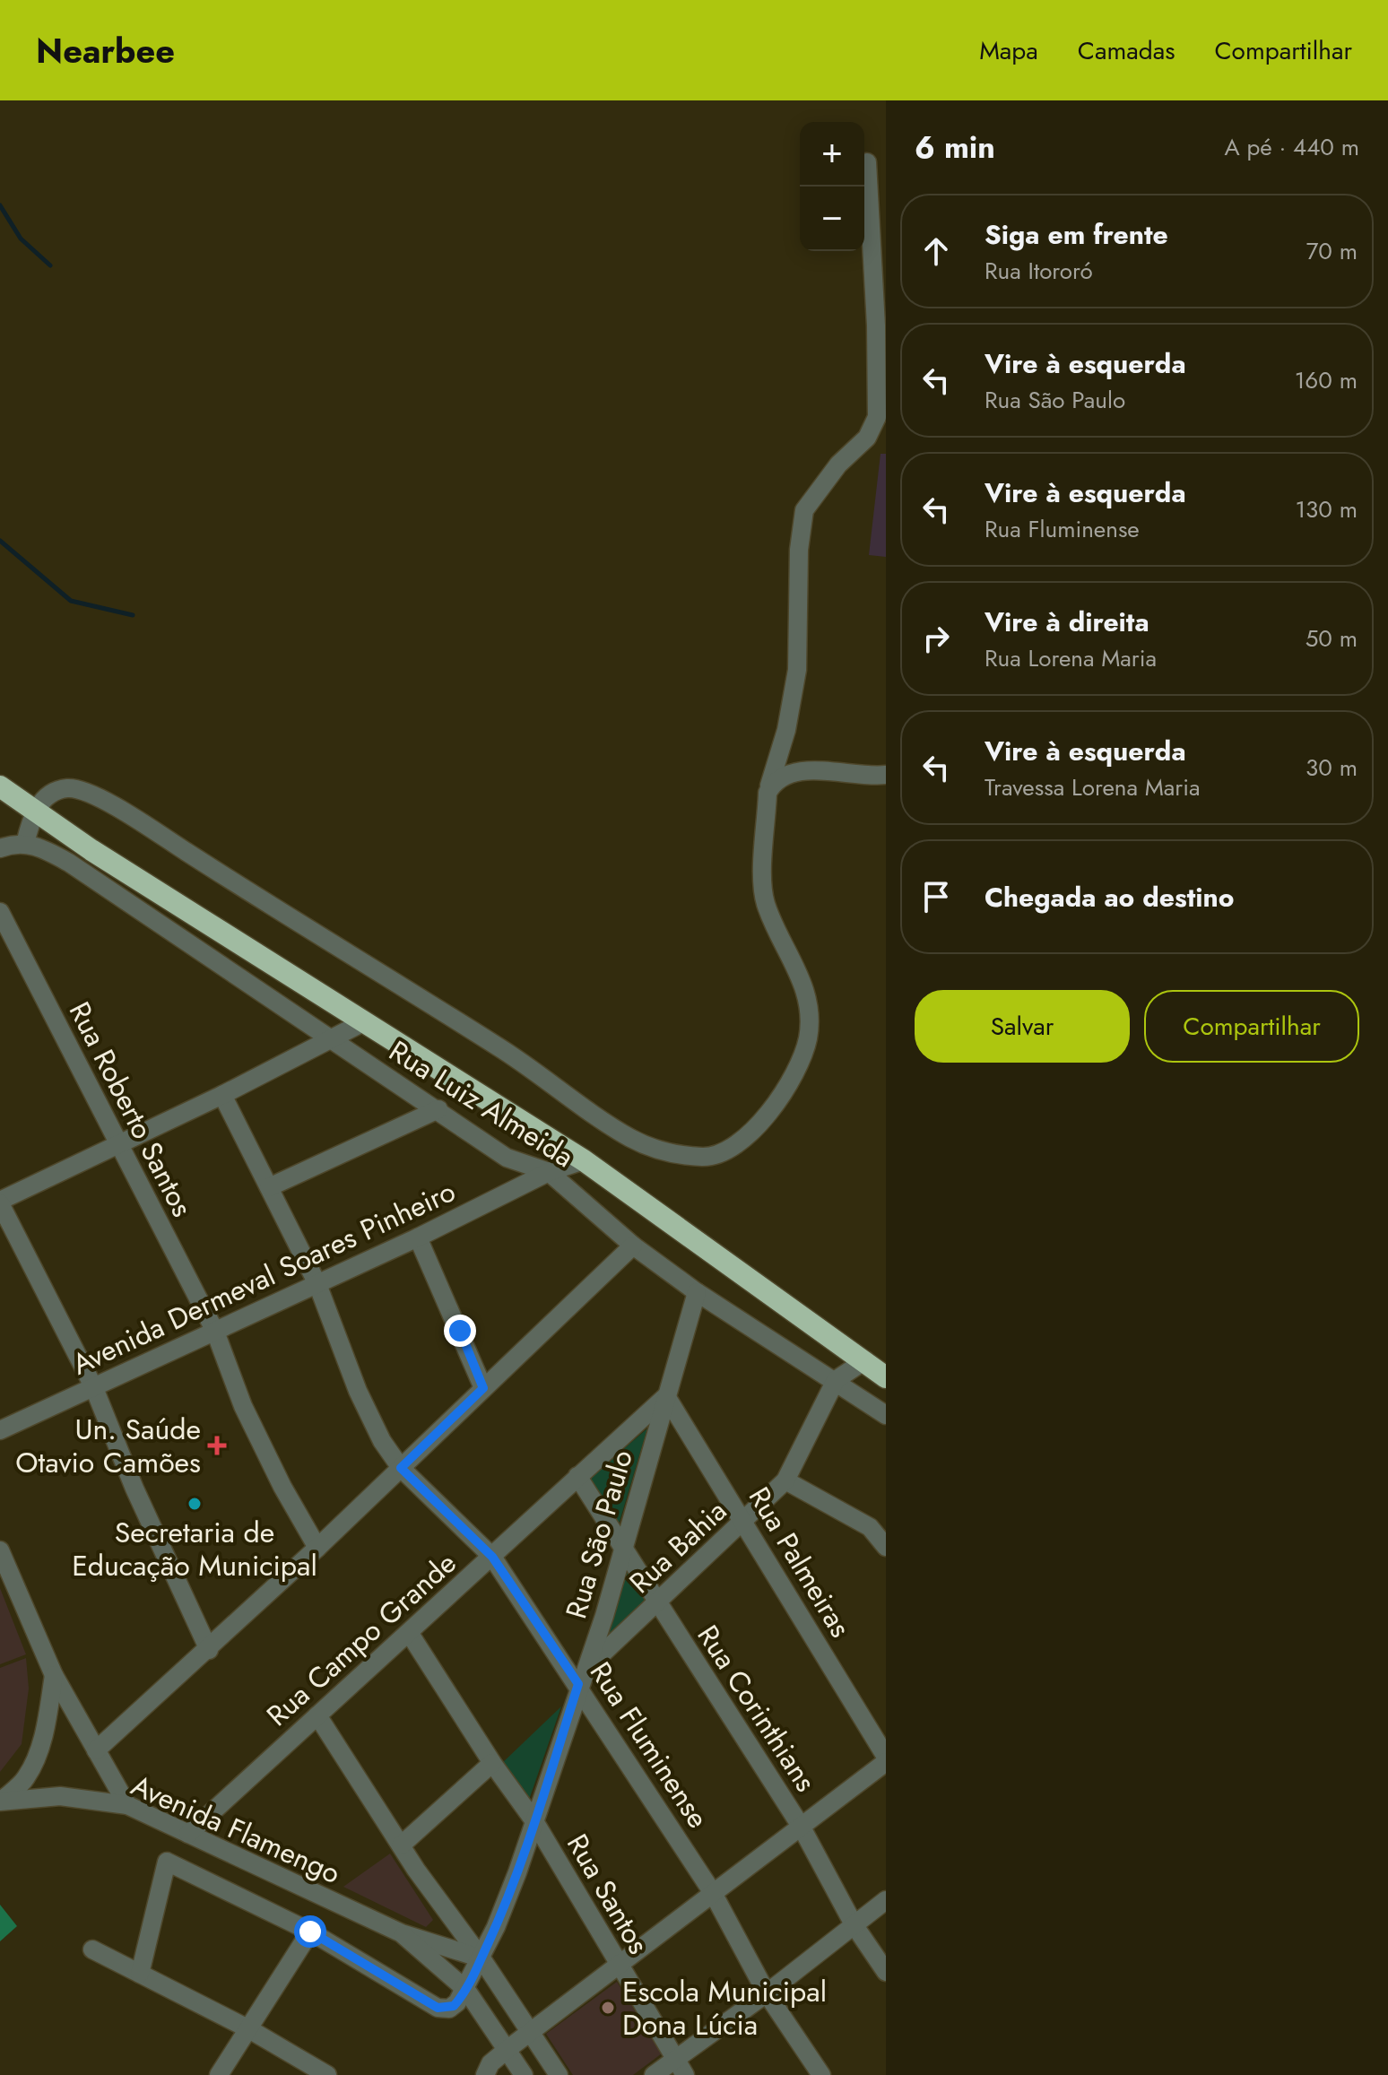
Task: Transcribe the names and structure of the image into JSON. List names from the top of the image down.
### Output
{
  "streets": {
    "street": [
      "Rua Luiz Almeida",
      "Rua Roberto Santos",
      "Avenida Dermeval Soares Pinheiro",
      "Rua São Paulo",
      "Rua Bahia",
      "Rua Palmeiras",
      "Rua Campo Grande",
      "Rua Corinthians",
      "Rua Fluminense",
      "Avenida Flamengo",
      "Rua Santos"
    ]
  },
  "crossings": [
    ["Rua Luiz Almeida", "Avenida Dermeval Soares Pinheiro"],
    ["Rua Luiz Almeida", "Rua São Paulo"],
    ["Rua Luiz Almeida", "Rua Bahia"],
    ["Rua Roberto Santos", "Avenida Dermeval Soares Pinheiro"],
    ["Avenida Dermeval Soares Pinheiro", "Rua Fluminense"],
    ["Rua São Paulo", "Rua Bahia"],
    ["Rua São Paulo", "Rua Palmeiras"],
    ["Rua São Paulo", "Rua Campo Grande"],
    ["Rua São Paulo", "Rua Corinthians"],
    ["Rua São Paulo", "Rua Fluminense"],
    ["Rua São Paulo", "Avenida Flamengo"],
    ["Rua São Paulo", "Rua Santos"],
    ["Rua Bahia", "Rua Palmeiras"],
    ["Rua Bahia", "Rua Corinthians"],
    ["Rua Bahia", "Rua Fluminense"],
    ["Rua Palmeiras", "Rua Campo Grande"],
    ["Rua Campo Grande", "Rua Corinthians"],
    ["Rua Campo Grande", "Rua Fluminense"],
    ["Rua Campo Grande", "Avenida Flamengo"],
    ["Rua Campo Grande", "Rua Santos"]
  ],
  "places": {
    "health": ["Un. Saúde Otavio Camões"],
    "other": ["Secretaria de Educação Municipal", "Escola Municipal Dona Lúcia"]
  },
  "page": {
    "header": "Nearbee",
    "nav": ["Mapa", "Camadas", "Compartilhar"],
    "heading": ["6 min", "A pé · 440 m"],
    "map_buttons": ["+", "−"],
    "list": [
      ["Siga em frente", "Rua Itororó", "70 m"],
      ["Vire à esquerda", "Rua São Paulo", "160 m"],
      ["Vire à esquerda", "Rua Fluminense", "130 m"],
      ["Vire à direita", "Rua Lorena Maria", "50 m"],
      ["Vire à esquerda", "Travessa Lorena Maria", "30 m"],
      "Chegada ao destino"
    ],
    "buttons": ["Salvar", "Compartilhar"]
  }
}
